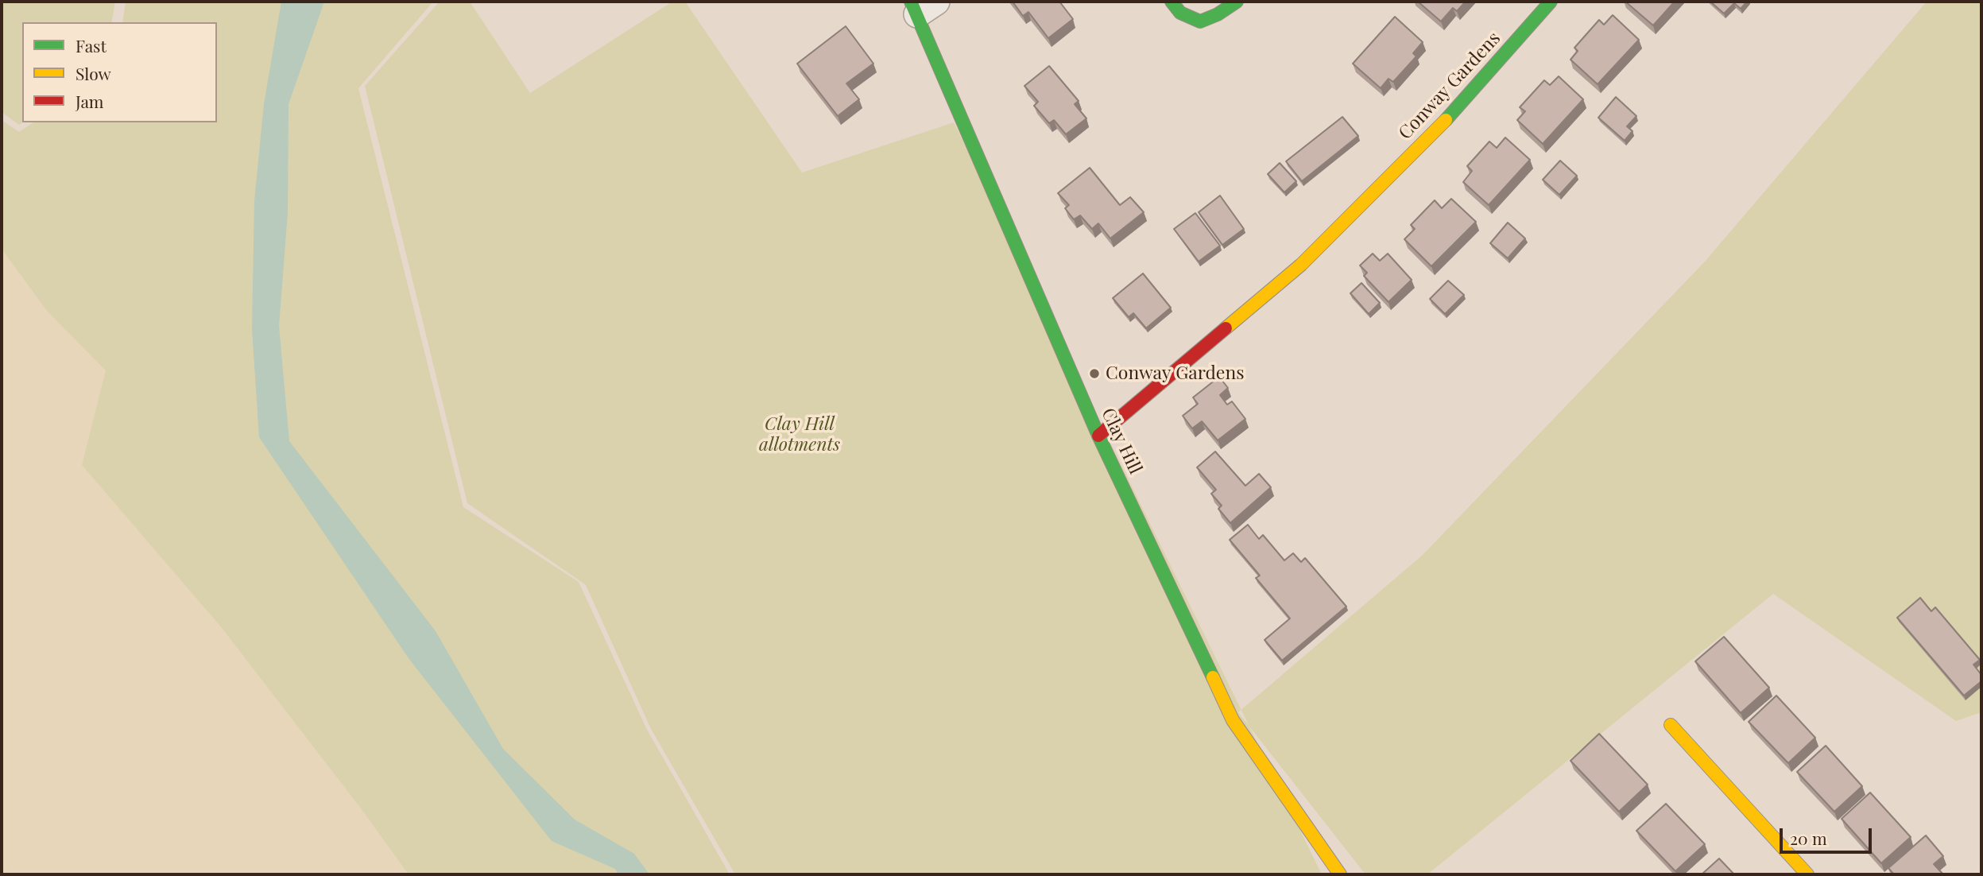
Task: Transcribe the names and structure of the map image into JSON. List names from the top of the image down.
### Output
{
  "streets": {
    "street": ["Conway Gardens", "Clay Hill"]
  },
  "crossings": [
    ["Conway Gardens", "Clay Hill"]
  ],
  "parks": ["Clay Hill allotments"],
  "places": ["Conway Gardens"],
  "legend": ["Fast", "Slow", "Jam"],
  "scale_bar": "20 m"
}
